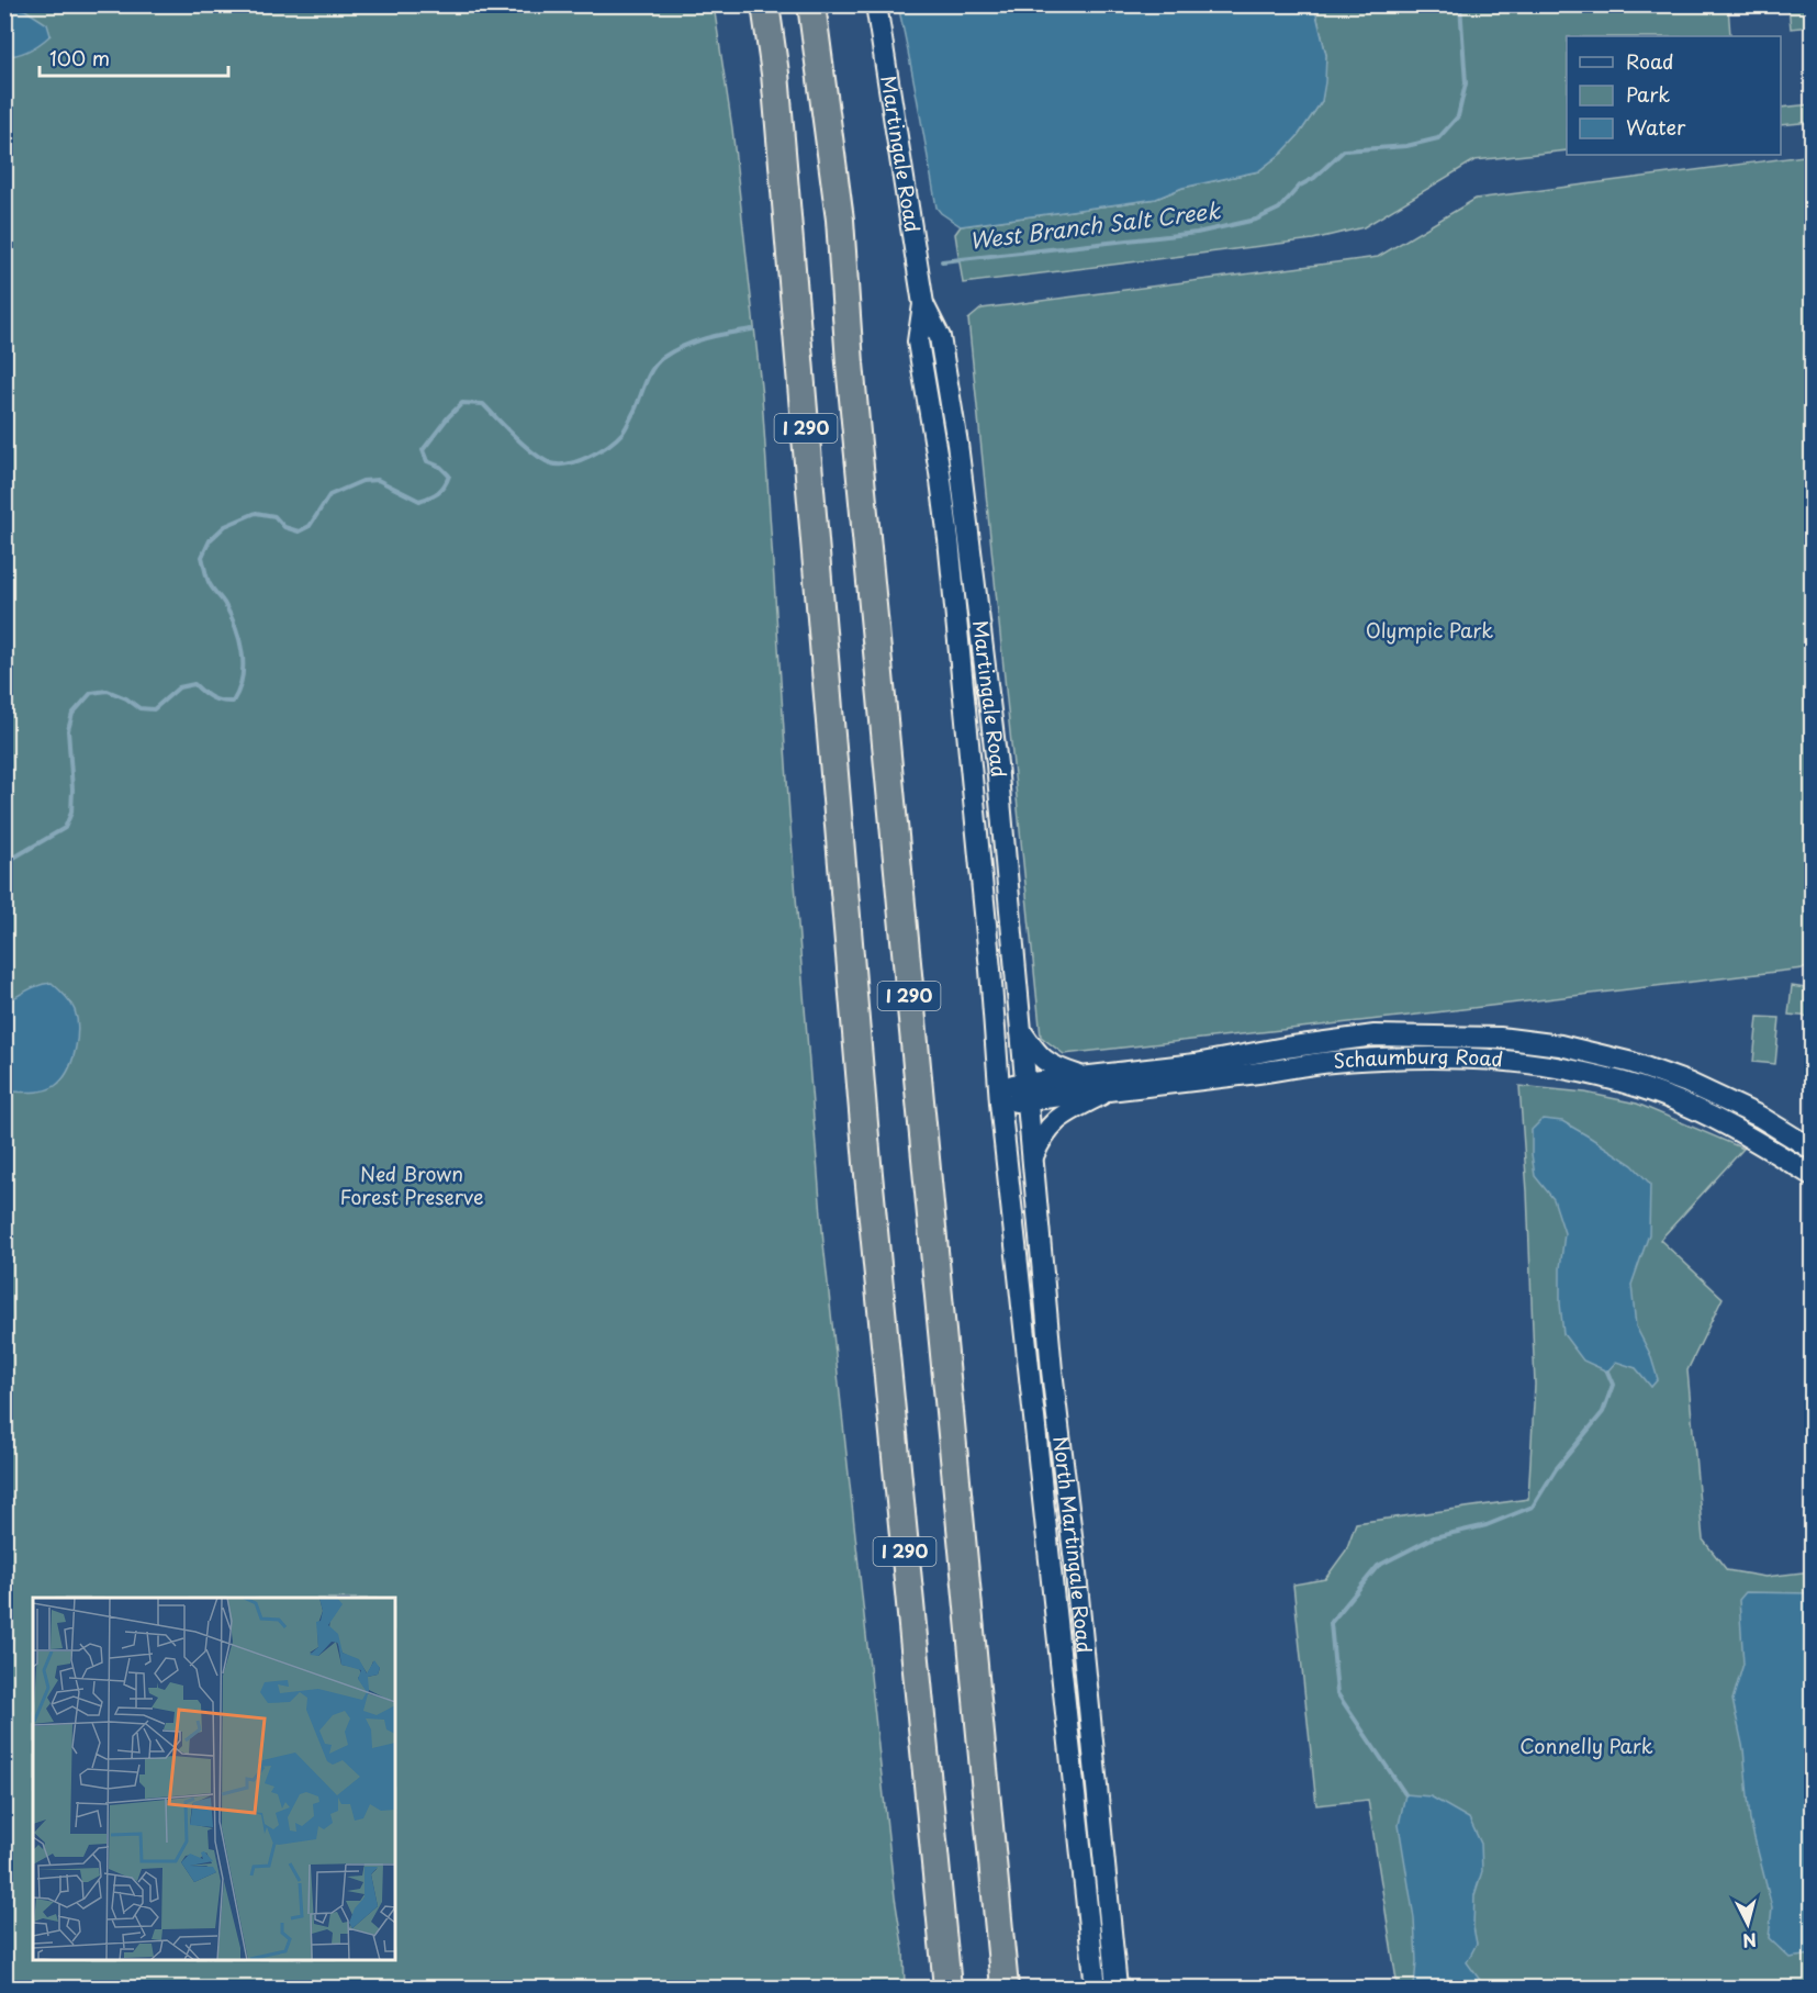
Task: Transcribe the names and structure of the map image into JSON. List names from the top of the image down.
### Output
{
  "streets": {
    "highway": ["I 290"],
    "street": ["Martingale Road", "Schaumburg Road", "North Martingale Road"]
  },
  "crossings": [
    ["Martingale Road", "Schaumburg Road"],
    ["Martingale Road", "North Martingale Road"],
    ["Schaumburg Road", "North Martingale Road"]
  ],
  "water": ["West Branch Salt Creek"],
  "parks": ["Olympic Park", "Ned Brown Forest Preserve", "Connelly Park"],
  "legend": ["Road", "Park", "Water"],
  "scale_bar": "100 m",
  "north": "bottom"
}
